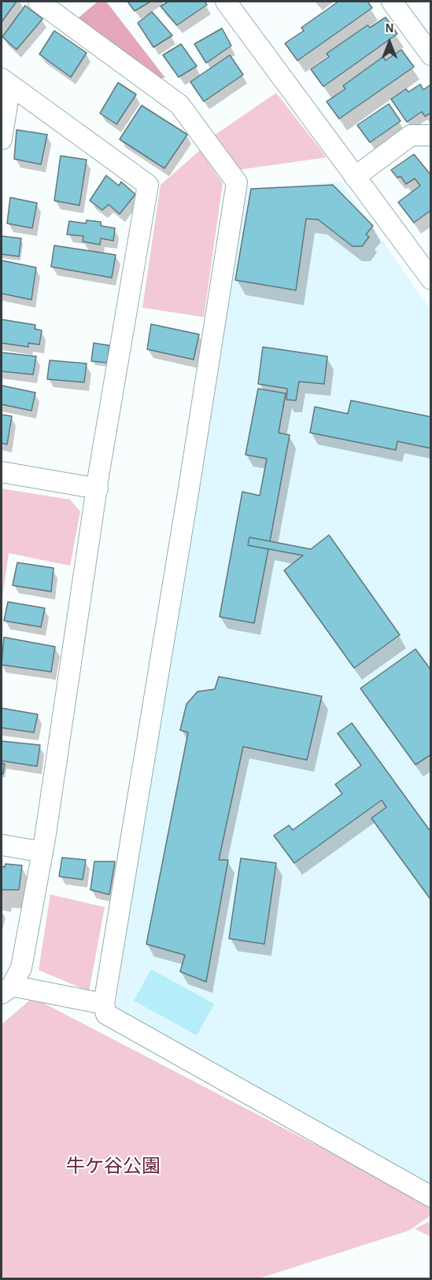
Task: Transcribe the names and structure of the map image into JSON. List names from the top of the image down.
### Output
{
  "parks": ["牛ケ谷公園"],
  "north": "top"
}
